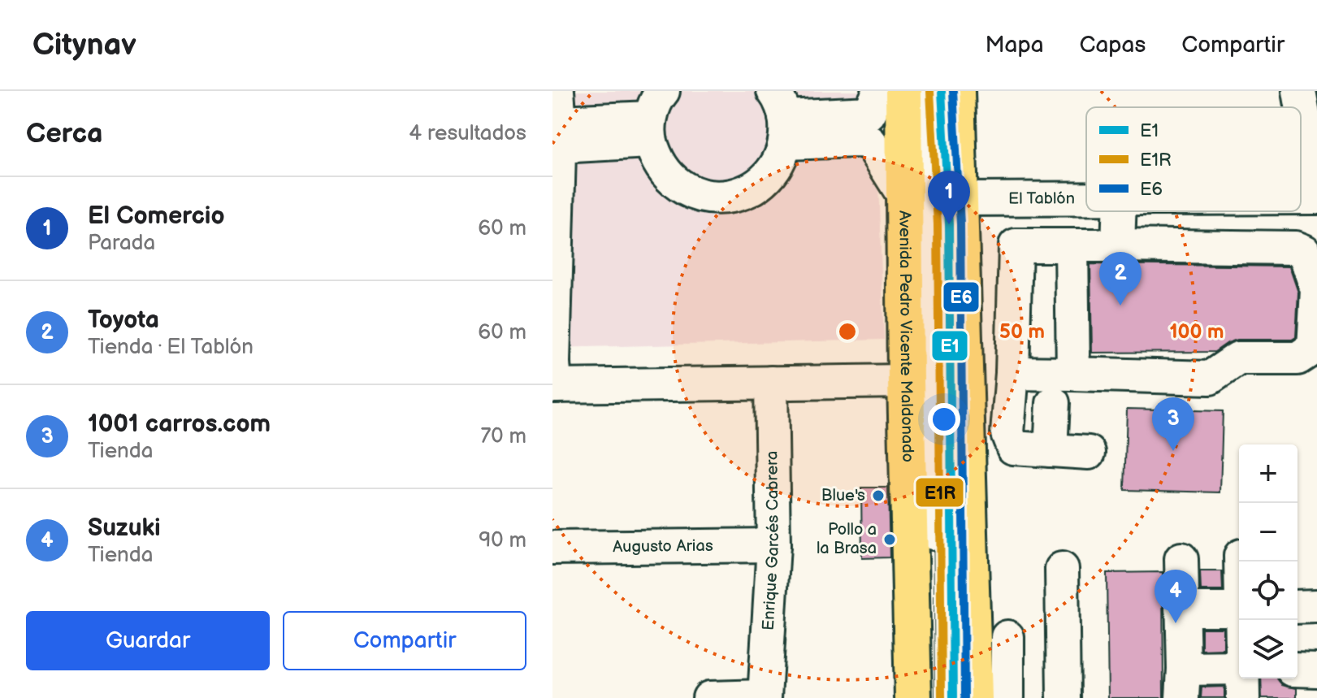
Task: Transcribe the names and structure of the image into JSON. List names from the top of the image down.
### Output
{
  "streets": {
    "main road": ["Avenida Pedro Vicente Maldonado"],
    "street": ["El Tablón", "Enrique Garcés Cabrera", "Augusto Arias"]
  },
  "crossings": [
    ["Enrique Garcés Cabrera", "Augusto Arias"]
  ],
  "places": ["Blue's", "Pollo a la Brasa"],
  "lines": ["transit line E1", "transit line E6", "transit line E1R"],
  "legend": ["E1", "E1R", "E6"],
  "page": {
    "header": "Citynav",
    "nav": ["Mapa", "Capas", "Compartir"],
    "heading": ["Cerca", "4 resultados"],
    "pins": [
      "1",
      "2",
      "3",
      "4"
    ],
    "list": [
      {
        "mark": "1",
        "name": "El Comercio",
        "note": "Parada",
        "value": "60 m"
      },
      {
        "mark": "2",
        "name": "Toyota",
        "note": "Tienda · El Tablón",
        "value": "60 m"
      },
      {
        "mark": "3",
        "name": "1001 carros.com",
        "note": "Tienda",
        "value": "70 m"
      },
      {
        "mark": "4",
        "name": "Suzuki",
        "note": "Tienda",
        "value": "90 m"
      }
    ],
    "map_buttons": ["+", "−"],
    "buttons": ["Guardar", "Compartir"]
  },
  "rings": ["50 m", "100 m"]
}
